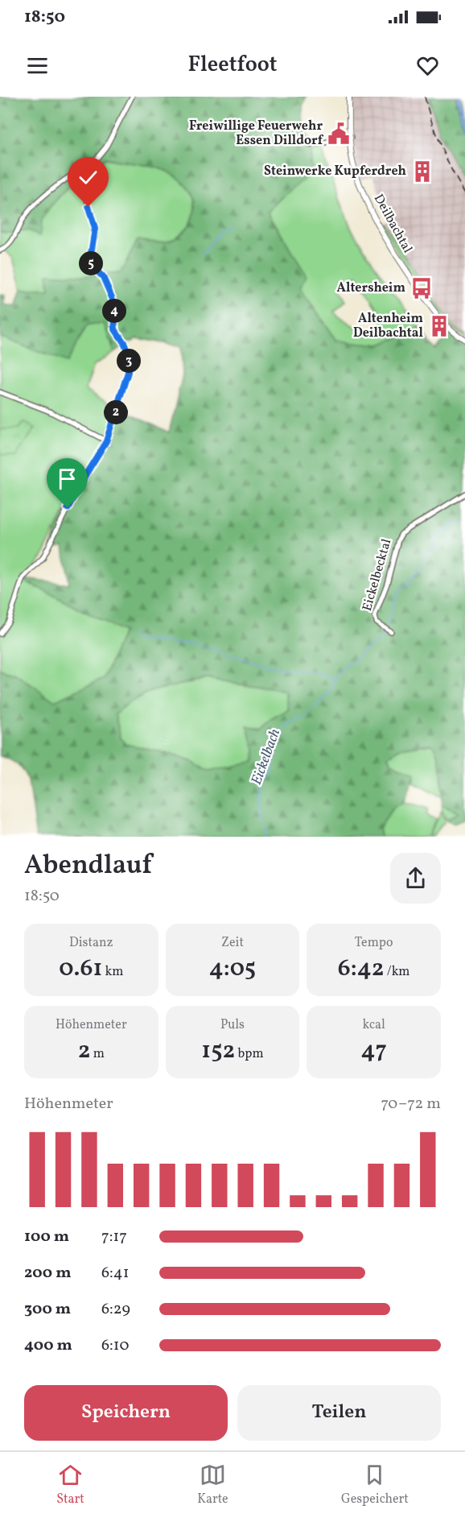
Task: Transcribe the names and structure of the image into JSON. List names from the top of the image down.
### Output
{
  "streets": {
    "street": ["Deilbachtal", "Eickelbecktal"]
  },
  "water": ["Eickelbach"],
  "places": {
    "public building": ["Freiwillige Feuerwehr Essen Dilldorf"],
    "building": ["Steinwerke Kupferdreh", "Altenheim Deilbachtal"],
    "bus stop": ["Altersheim"]
  },
  "page": {
    "status": "18:50",
    "header": "Fleetfoot",
    "pins": [
      "5",
      "4",
      "3",
      "2"
    ],
    "heading": ["Abendlauf", "18:50"],
    "stats": [
      ["Distanz", "0.61 km"],
      ["Zeit", "4:05"],
      ["Tempo", "6:42 /km"],
      ["Höhenmeter", "2 m"],
      ["Puls", "152 bpm"],
      ["kcal", "47"]
    ],
    "chart": ["Höhenmeter", "70–72 m"],
    "list": [
      {
        "name": "100 m",
        "note": "7:17"
      },
      {
        "name": "200 m",
        "note": "6:41"
      },
      {
        "name": "300 m",
        "note": "6:29"
      },
      {
        "name": "400 m",
        "note": "6:10"
      }
    ],
    "buttons": ["Speichern", "Teilen"],
    "tabs": ["Start", "Karte", "Gespeichert"]
  }
}
